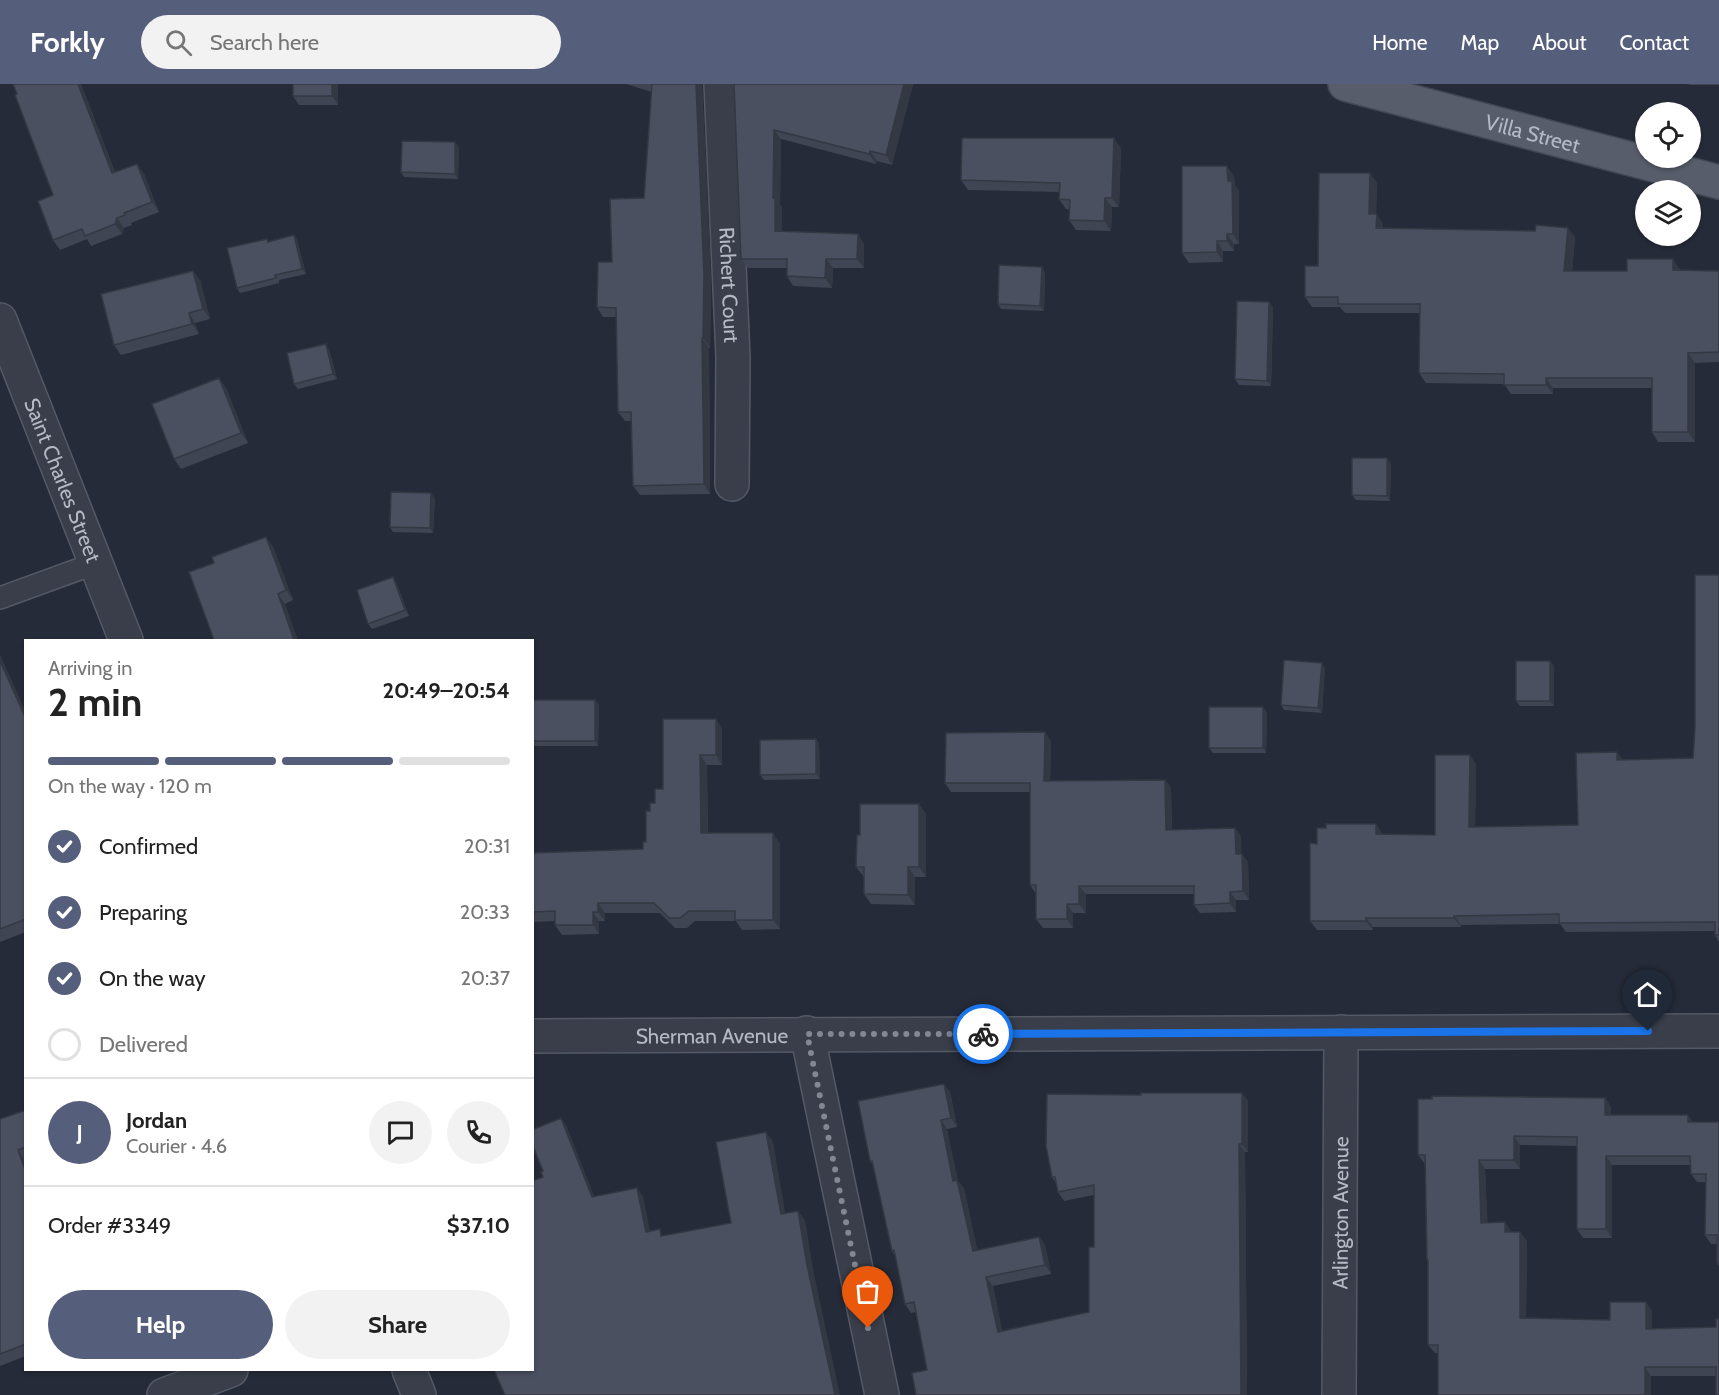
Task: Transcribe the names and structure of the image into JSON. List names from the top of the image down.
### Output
{
  "streets": {
    "main road": ["Villa Street"],
    "street": [
      "Richert Court",
      "Saint Charles Street",
      "Sherman Avenue",
      "Arlington Avenue"
    ]
  },
  "crossings": [
    ["Sherman Avenue", "Arlington Avenue"]
  ],
  "page": {
    "header": "Forkly",
    "search": "Search here",
    "nav": [
      "Home",
      "Map",
      "About",
      "Contact"
    ],
    "heading": ["2 min", "Arriving in", "20:49–20:54"],
    "panel": [
      "Jordan",
      "Courier · 4.6",
      "Order #3349",
      "$37.10"
    ],
    "bar": "On the way · 120 m",
    "list": [
      ["Confirmed", "20:31"],
      ["Preparing", "20:33"],
      ["On the way", "20:37"],
      "Delivered"
    ],
    "round": "J",
    "buttons": ["Help", "Share"]
  }
}
